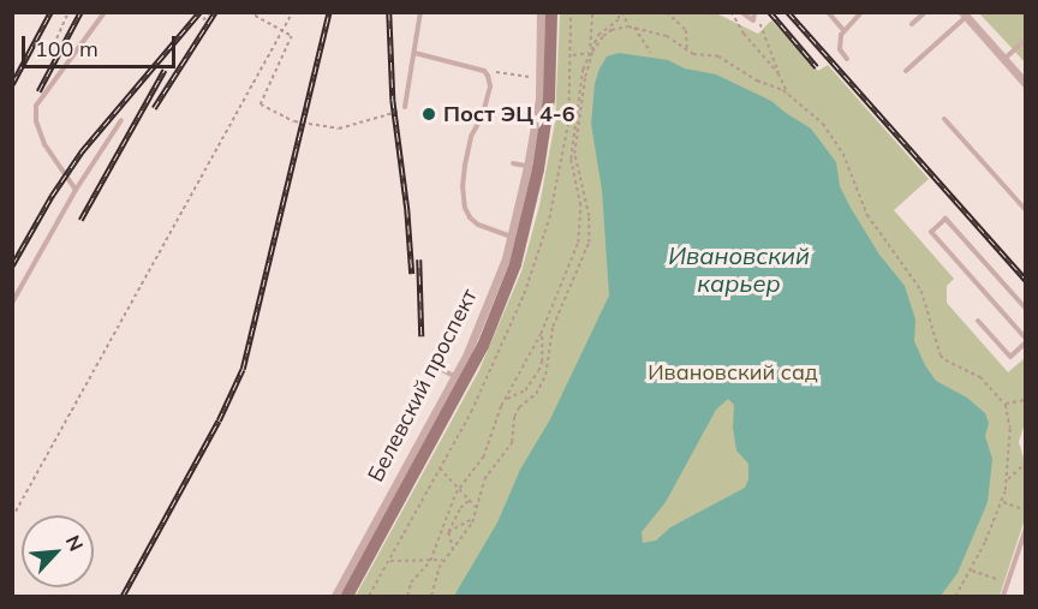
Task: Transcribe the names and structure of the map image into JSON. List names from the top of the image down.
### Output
{
  "streets": {
    "street": ["Белевский проспект"]
  },
  "water": ["Ивановский карьер"],
  "parks": ["Ивановский сад"],
  "places": ["Пост ЭЦ 4-6"],
  "scale_bar": "100 m",
  "north": "top right"
}
